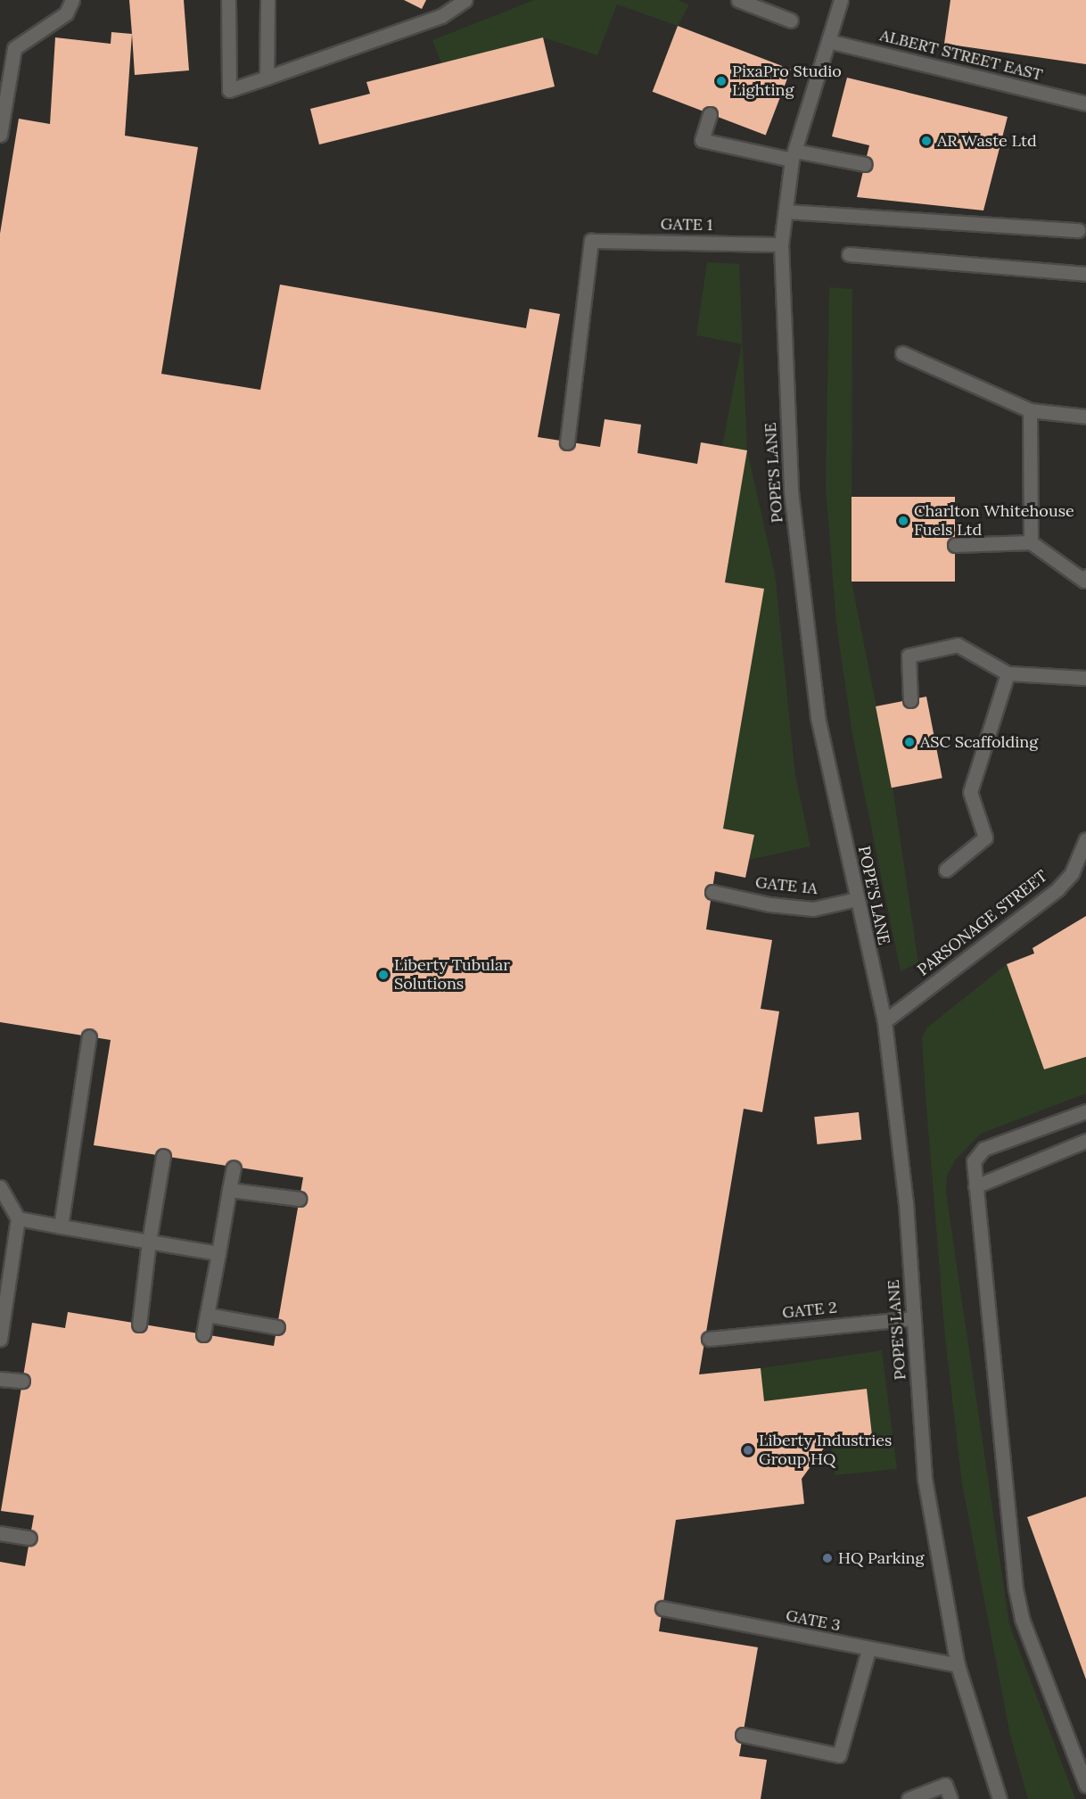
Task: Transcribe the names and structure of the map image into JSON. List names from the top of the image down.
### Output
{
  "streets": {
    "street": [
      "ALBERT STREET EAST",
      "GATE 1",
      "POPE'S LANE",
      "GATE 1A",
      "PARSONAGE STREET",
      "GATE 2",
      "GATE 3"
    ]
  },
  "crossings": [
    ["ALBERT STREET EAST", "POPE'S LANE"],
    ["GATE 1", "POPE'S LANE"],
    ["POPE'S LANE", "GATE 1A"],
    ["POPE'S LANE", "PARSONAGE STREET"],
    ["POPE'S LANE", "GATE 2"],
    ["POPE'S LANE", "GATE 3"]
  ],
  "places": [
    "PixaPro Studio Lighting",
    "AR Waste Ltd",
    "Charlton Whitehouse Fuels Ltd",
    "ASC Scaffolding",
    "Liberty Tubular Solutions",
    "Liberty Industries Group HQ",
    "HQ Parking"
  ]
}
